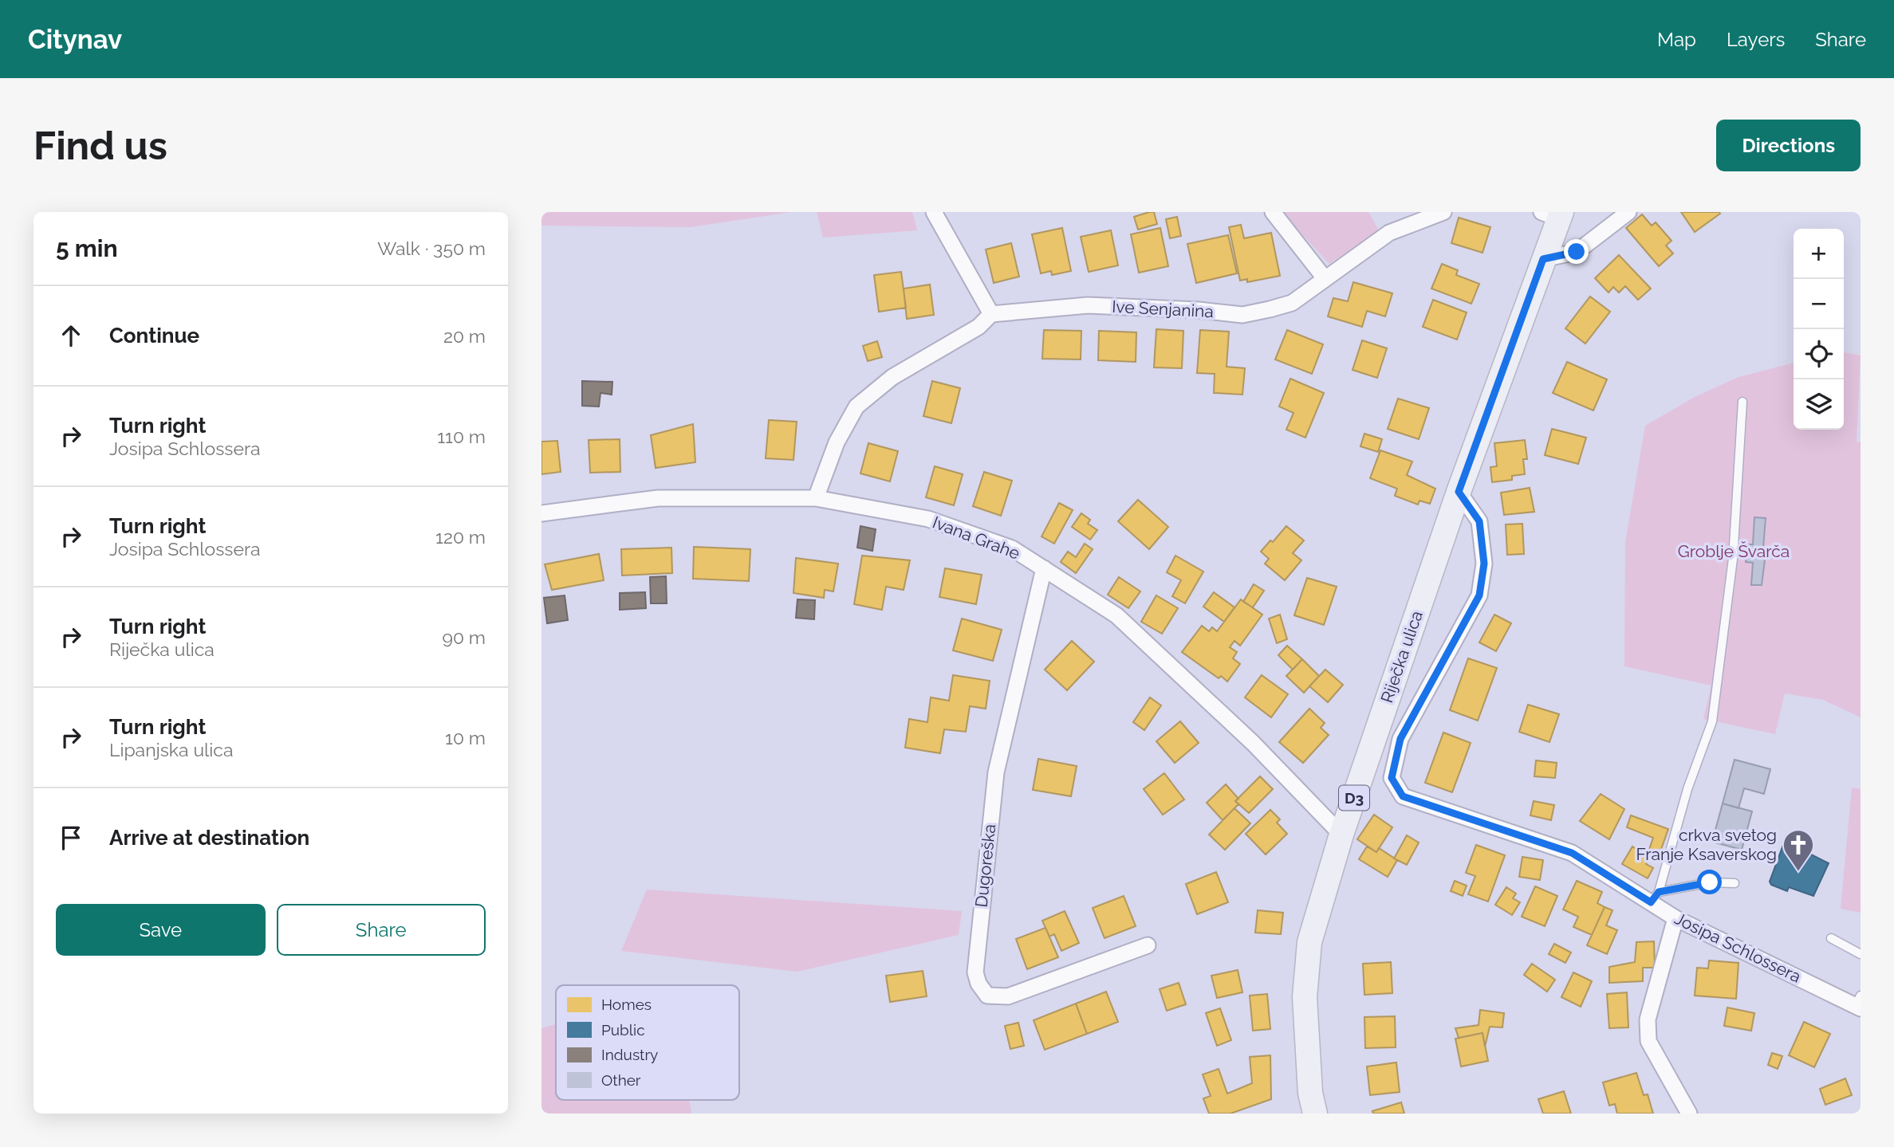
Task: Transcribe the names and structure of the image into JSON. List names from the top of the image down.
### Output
{
  "streets": {
    "main road": ["Riječka ulica", "D3"],
    "street": [
      "Ive Senjanina",
      "Ivana Grahe",
      "Dugoreška",
      "Josipa Schlossera"
    ]
  },
  "crossings": [
    ["Ivana Grahe", "Riječka ulica"],
    ["Ivana Grahe", "Dugoreška"],
    ["Riječka ulica", "Josipa Schlossera"]
  ],
  "parks": ["Groblje Švarča"],
  "places": {
    "church": ["crkva svetog Franje Ksaverskog"]
  },
  "legend": [
    "Homes",
    "Public",
    "Industry",
    "Other"
  ],
  "page": {
    "header": "Citynav",
    "nav": ["Map", "Layers", "Share"],
    "buttons": [
      "Directions",
      ["Save", "Share"]
    ],
    "title": "Find us",
    "heading": ["5 min", "Walk · 350 m"],
    "map_buttons": ["+", "−"],
    "list": [
      ["Continue", "20 m"],
      ["Turn right", "Josipa Schlossera", "110 m"],
      ["Turn right", "Josipa Schlossera", "120 m"],
      ["Turn right", "Riječka ulica", "90 m"],
      ["Turn right", "Lipanjska ulica", "10 m"],
      "Arrive at destination"
    ]
  }
}
